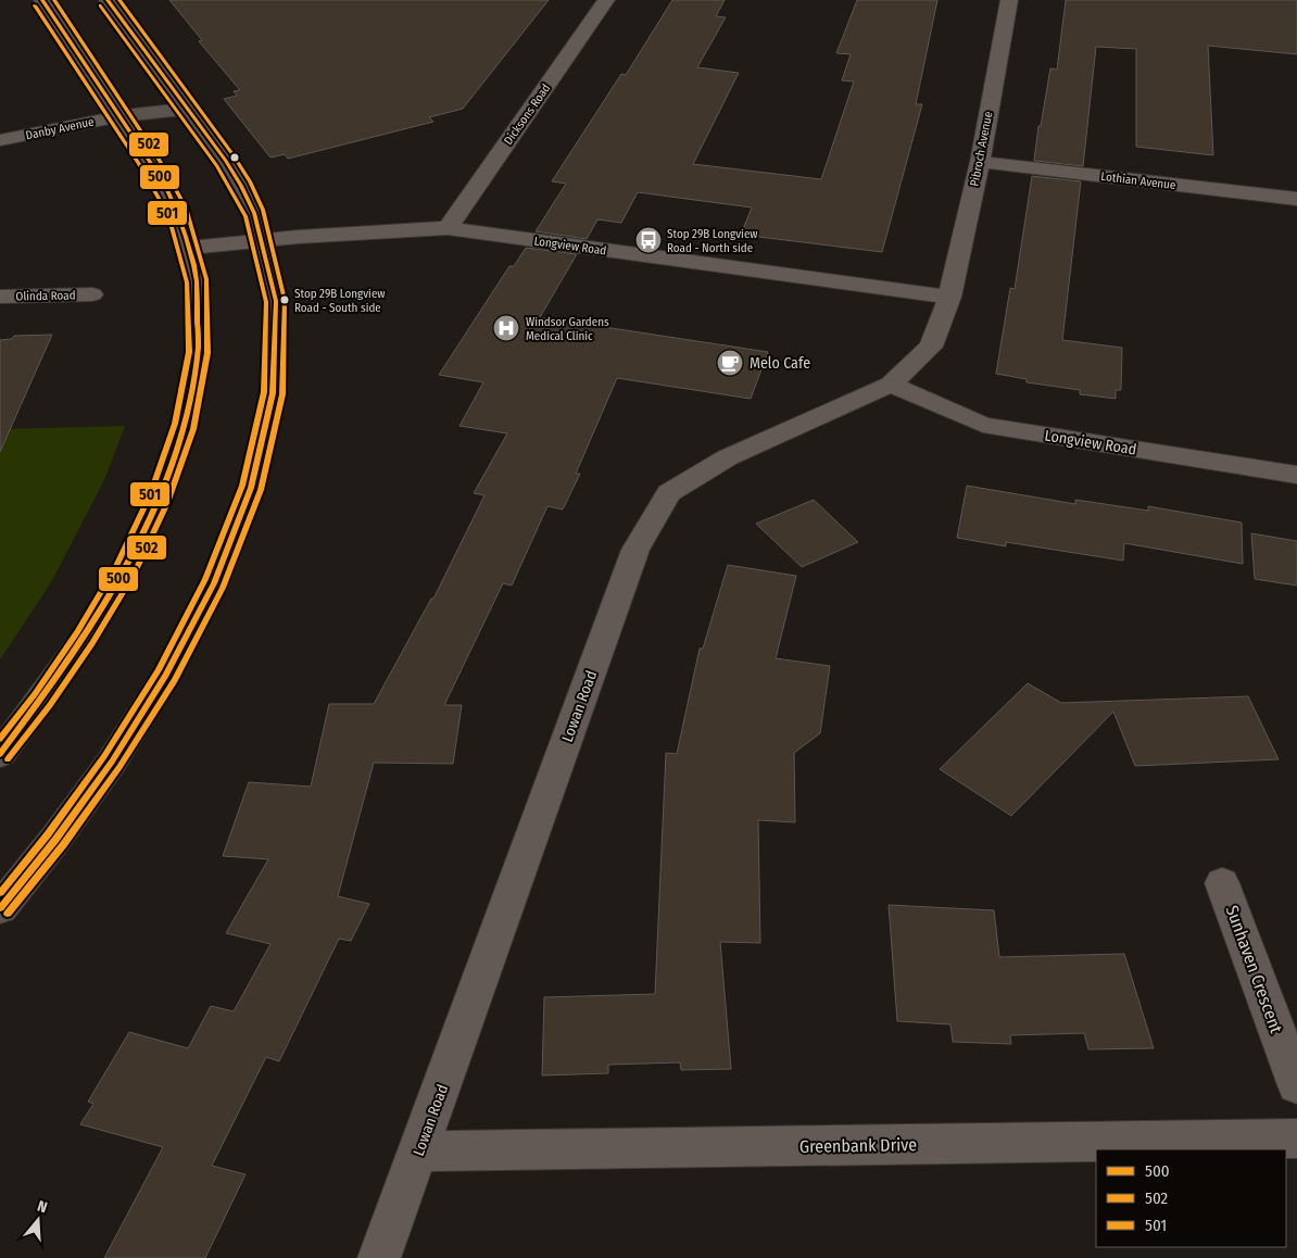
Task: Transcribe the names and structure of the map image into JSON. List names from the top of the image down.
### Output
{
  "streets": {
    "street": [
      "Dicksons Road",
      "Danby Avenue",
      "Pibroch Avenue",
      "Lothian Avenue",
      "Longview Road",
      "Olinda Road",
      "Lowan Road",
      "Sunhaven Crescent",
      "Greenbank Drive"
    ]
  },
  "crossings": [
    ["Dicksons Road", "Longview Road"],
    ["Pibroch Avenue", "Lothian Avenue"],
    ["Pibroch Avenue", "Longview Road"],
    ["Pibroch Avenue", "Lowan Road"],
    ["Longview Road", "Lowan Road"],
    ["Lowan Road", "Greenbank Drive"]
  ],
  "places": {
    "bus stop": ["Stop 29B Longview Road - North side"],
    "other": ["Stop 29B Longview Road - South side"],
    "hospital": ["Windsor Gardens Medical Clinic"],
    "cafe": ["Melo Cafe"]
  },
  "lines": ["transit line 500", "transit line 502", "transit line 501"],
  "legend": ["500", "502", "501"],
  "north": "top"
}
